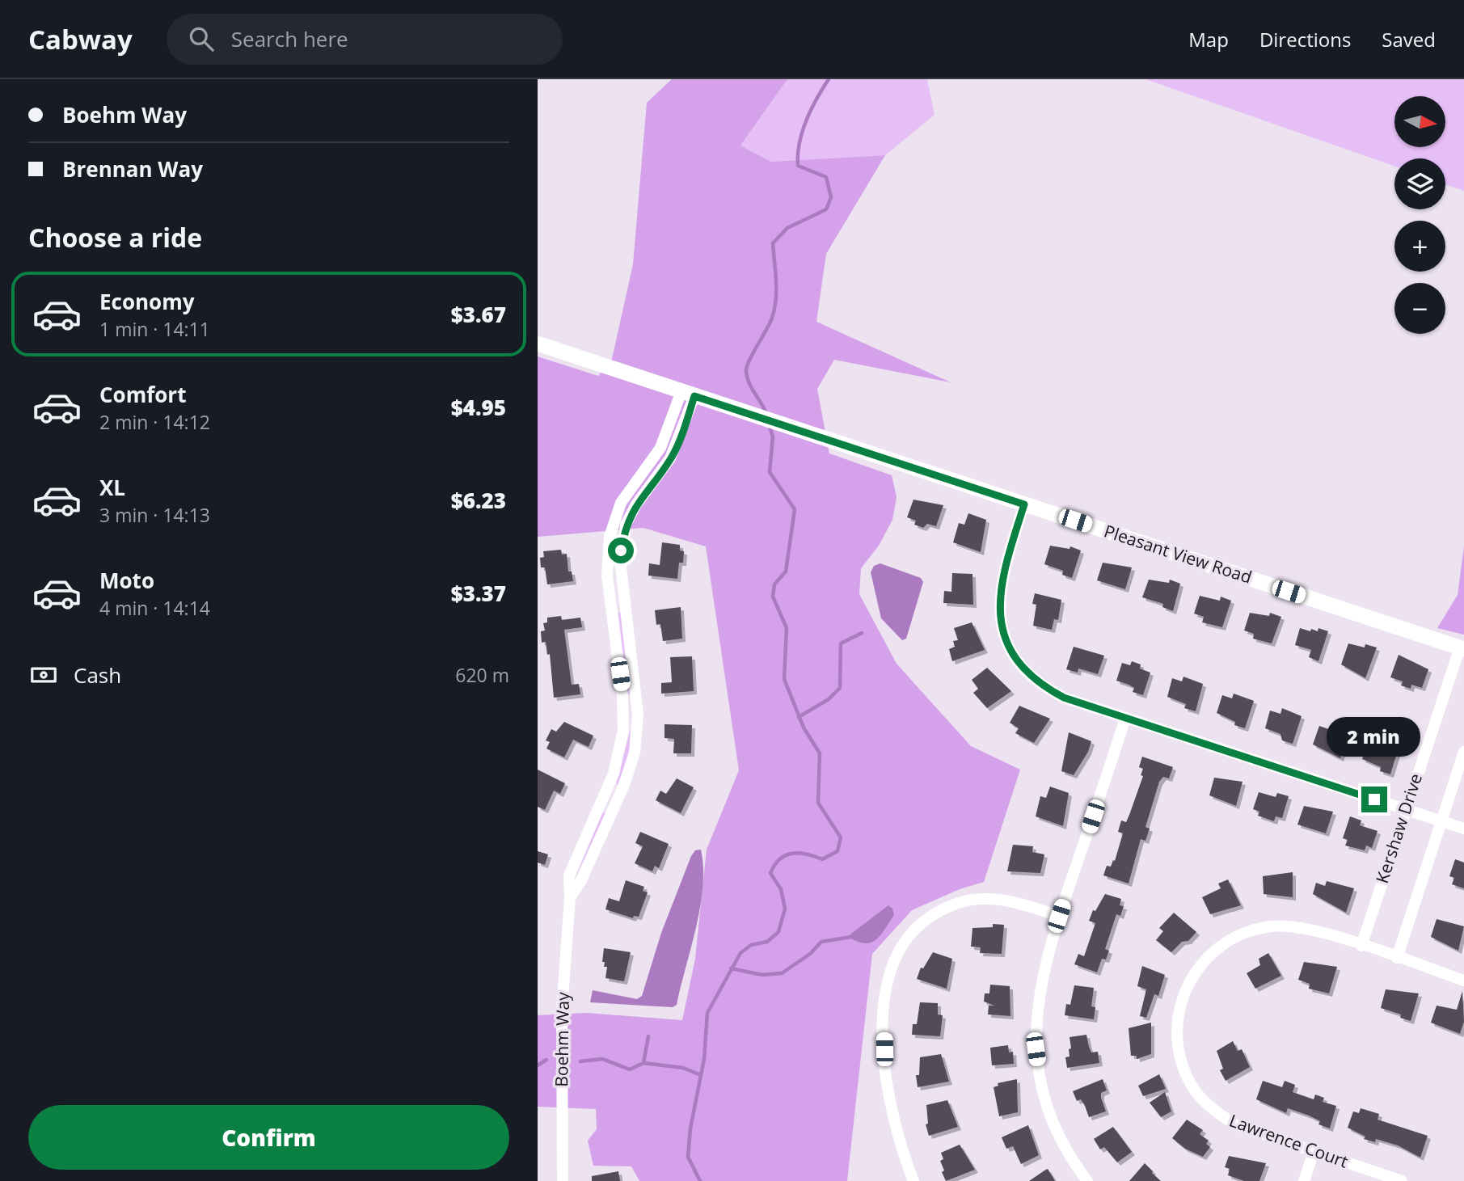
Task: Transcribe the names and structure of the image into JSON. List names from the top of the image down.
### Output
{
  "streets": {
    "street": [
      "Pleasant View Road",
      "Kershaw Drive",
      "Boehm Way",
      "Lawrence Court"
    ]
  },
  "crossings": [
    ["Pleasant View Road", "Kershaw Drive"],
    ["Pleasant View Road", "Boehm Way"],
    ["Kershaw Drive", "Lawrence Court"]
  ],
  "north": "right",
  "page": {
    "header": "Cabway",
    "search": "Search here",
    "nav": ["Map", "Directions", "Saved"],
    "banner": ["Boehm Way", "Brennan Way"],
    "map_buttons": ["+", "−"],
    "heading": "Choose a ride",
    "list": [
      {
        "name": "Economy",
        "note": "1 min · 14:11",
        "value": "$3.67"
      },
      {
        "name": "Comfort",
        "note": "2 min · 14:12",
        "value": "$4.95"
      },
      {
        "name": "XL",
        "note": "3 min · 14:13",
        "value": "$6.23"
      },
      {
        "name": "Moto",
        "note": "4 min · 14:14",
        "value": "$3.37"
      }
    ],
    "pay": ["Cash", "620 m"],
    "bubble": "2 min",
    "buttons": "Confirm"
  }
}
